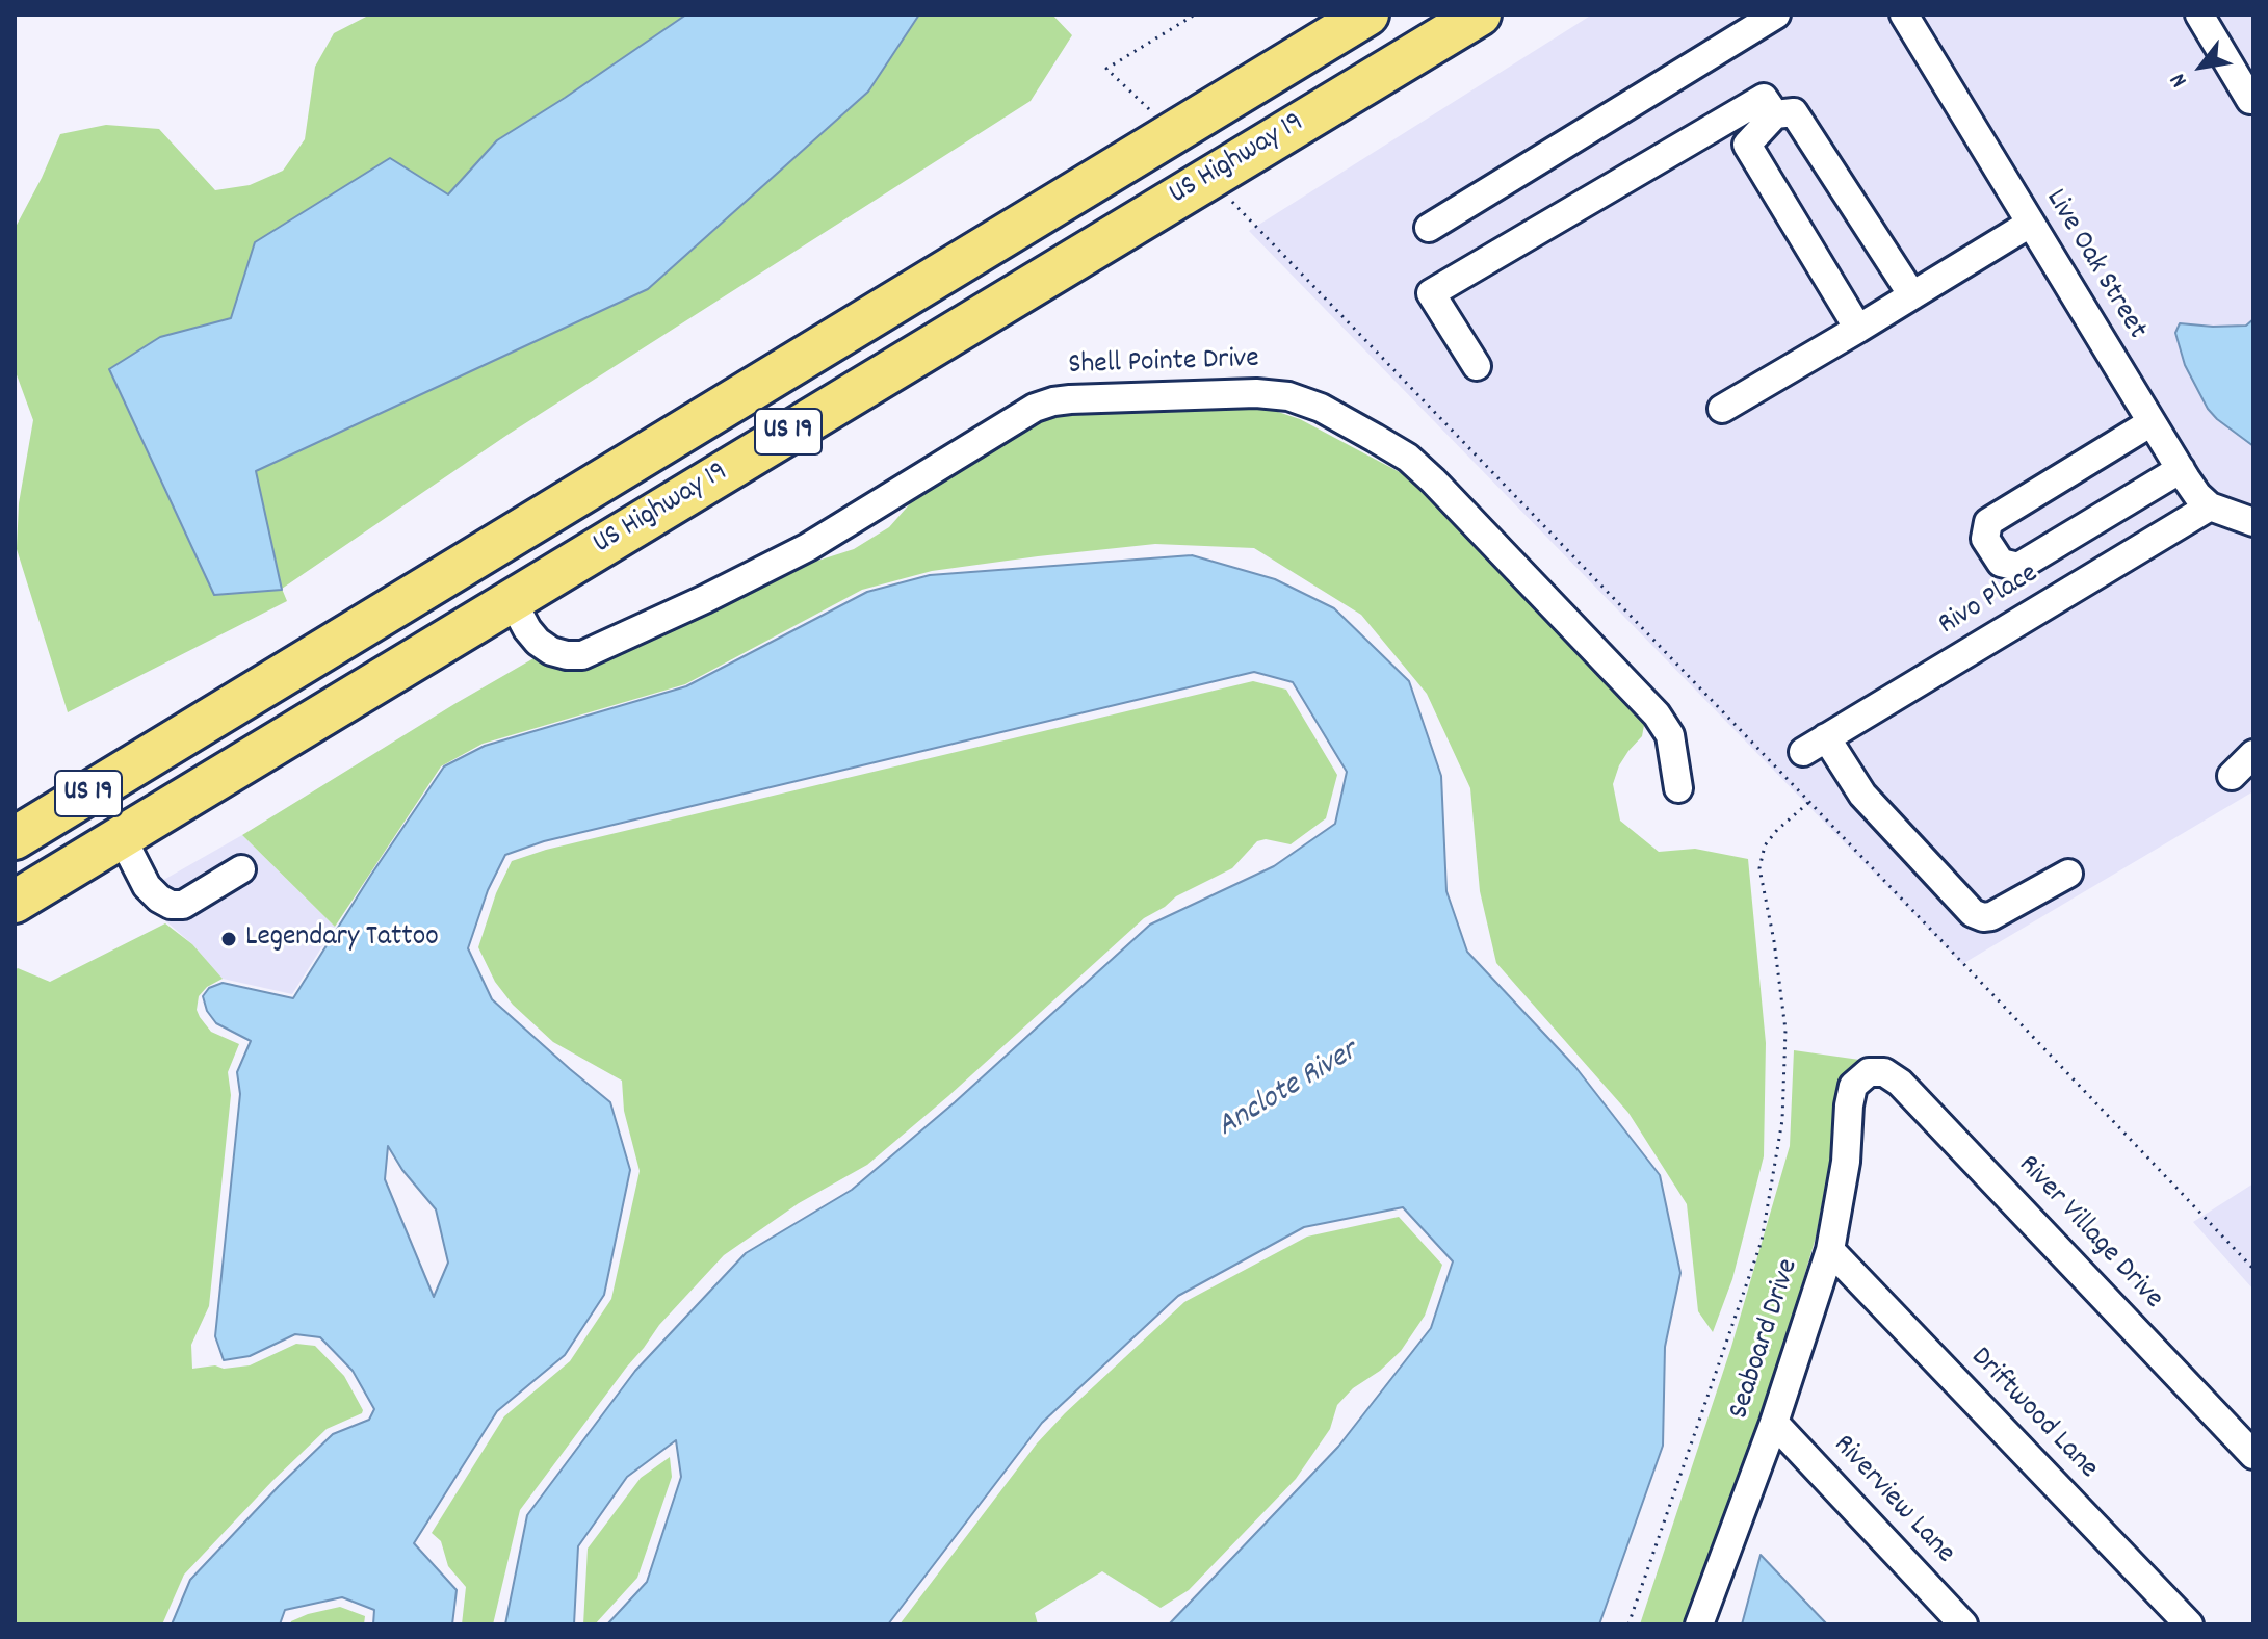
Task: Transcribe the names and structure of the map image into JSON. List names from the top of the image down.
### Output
{
  "streets": {
    "highway": ["US Highway 19", "US 19"],
    "street": [
      "Live Oak Street",
      "Shell Pointe Drive",
      "Rivo Place",
      "River Village Drive",
      "Seaboard Drive",
      "Driftwood Lane",
      "Riverview Lane"
    ]
  },
  "crossings": [
    ["US Highway 19", "Shell Pointe Drive"],
    ["Live Oak Street", "Rivo Place"],
    ["River Village Drive", "Seaboard Drive"],
    ["Seaboard Drive", "Driftwood Lane"],
    ["Seaboard Drive", "Riverview Lane"]
  ],
  "water": ["Anclote River"],
  "places": ["Legendary Tattoo"],
  "north": "bottom left"
}
